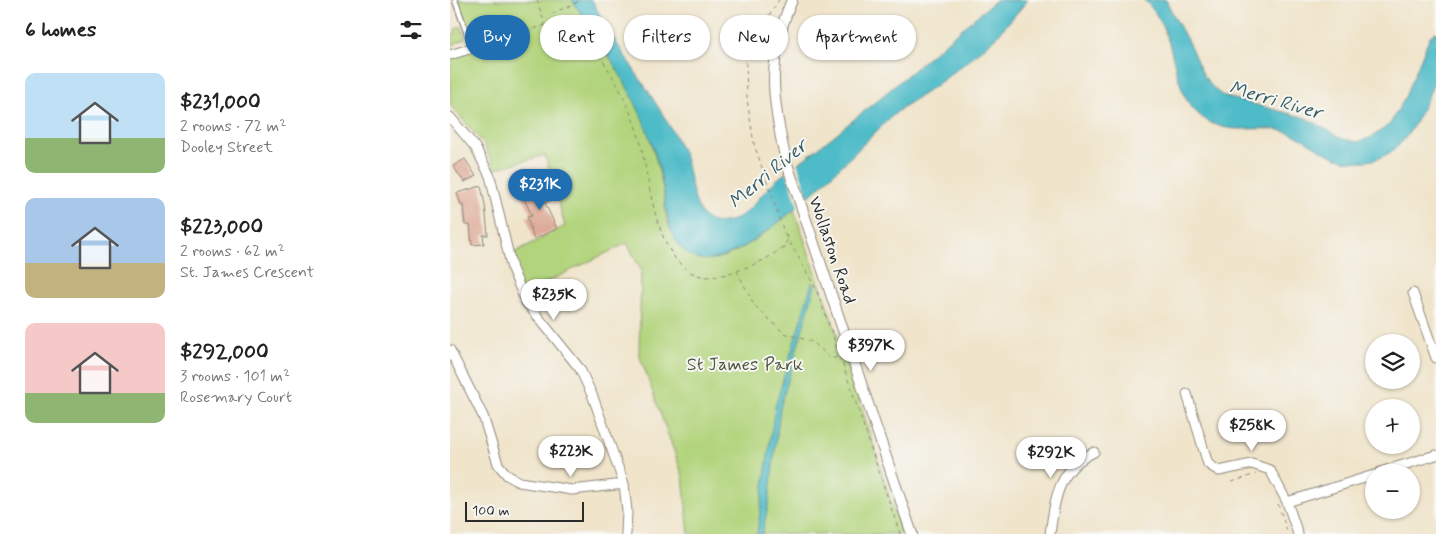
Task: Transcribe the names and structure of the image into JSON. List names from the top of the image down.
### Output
{
  "streets": {
    "street": ["Wollaston Road"]
  },
  "water": ["Merri River"],
  "parks": ["St James Park"],
  "scale_bar": "100 m",
  "page": {
    "heading": "6 homes",
    "chip": [
      "Buy",
      "Rent",
      "Filters",
      "New",
      "Apartment"
    ],
    "list": [
      {
        "name": "$231,000",
        "note": "2 rooms · 72 m² · Dooley Street"
      },
      {
        "name": "$223,000",
        "note": "2 rooms · 62 m² · St. James Crescent"
      },
      {
        "name": "$292,000",
        "note": "3 rooms · 101 m² · Rosemary Court"
      }
    ],
    "price": [
      "$231K",
      "$235K",
      "$397K",
      "$258K",
      "$223K",
      "$292K"
    ],
    "map_buttons": ["+", "−"],
    "scale": "100 m"
  }
}
